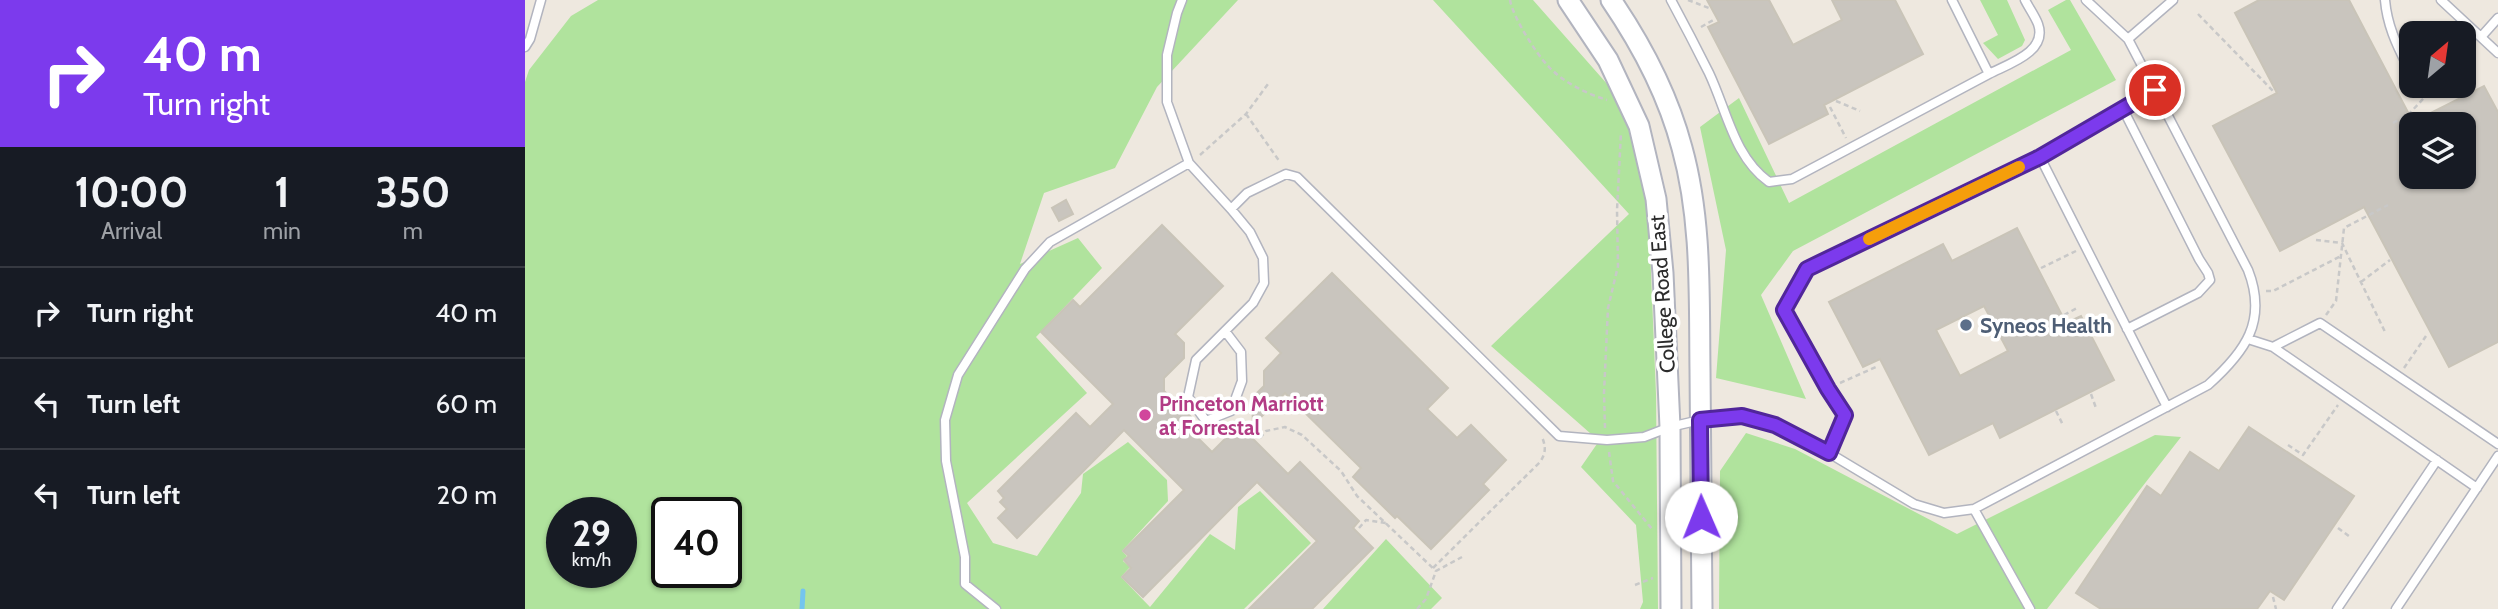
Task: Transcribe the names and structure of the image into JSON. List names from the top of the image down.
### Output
{
  "streets": {
    "street": ["College Road East"]
  },
  "places": ["Syneos Health", "Princeton Marriott at Forrestal"],
  "north": "top right",
  "page": {
    "turn": ["40 m", "Turn right"],
    "eta": [
      "10:00",
      "Arrival",
      "1",
      "min",
      "350",
      "m"
    ],
    "list": [
      {
        "name": "Turn right",
        "value": "40 m"
      },
      {
        "name": "Turn left",
        "value": "60 m"
      },
      {
        "name": "Turn left",
        "value": "20 m"
      }
    ],
    "speed": "29 km/h",
    "limit": "40"
  }
}
